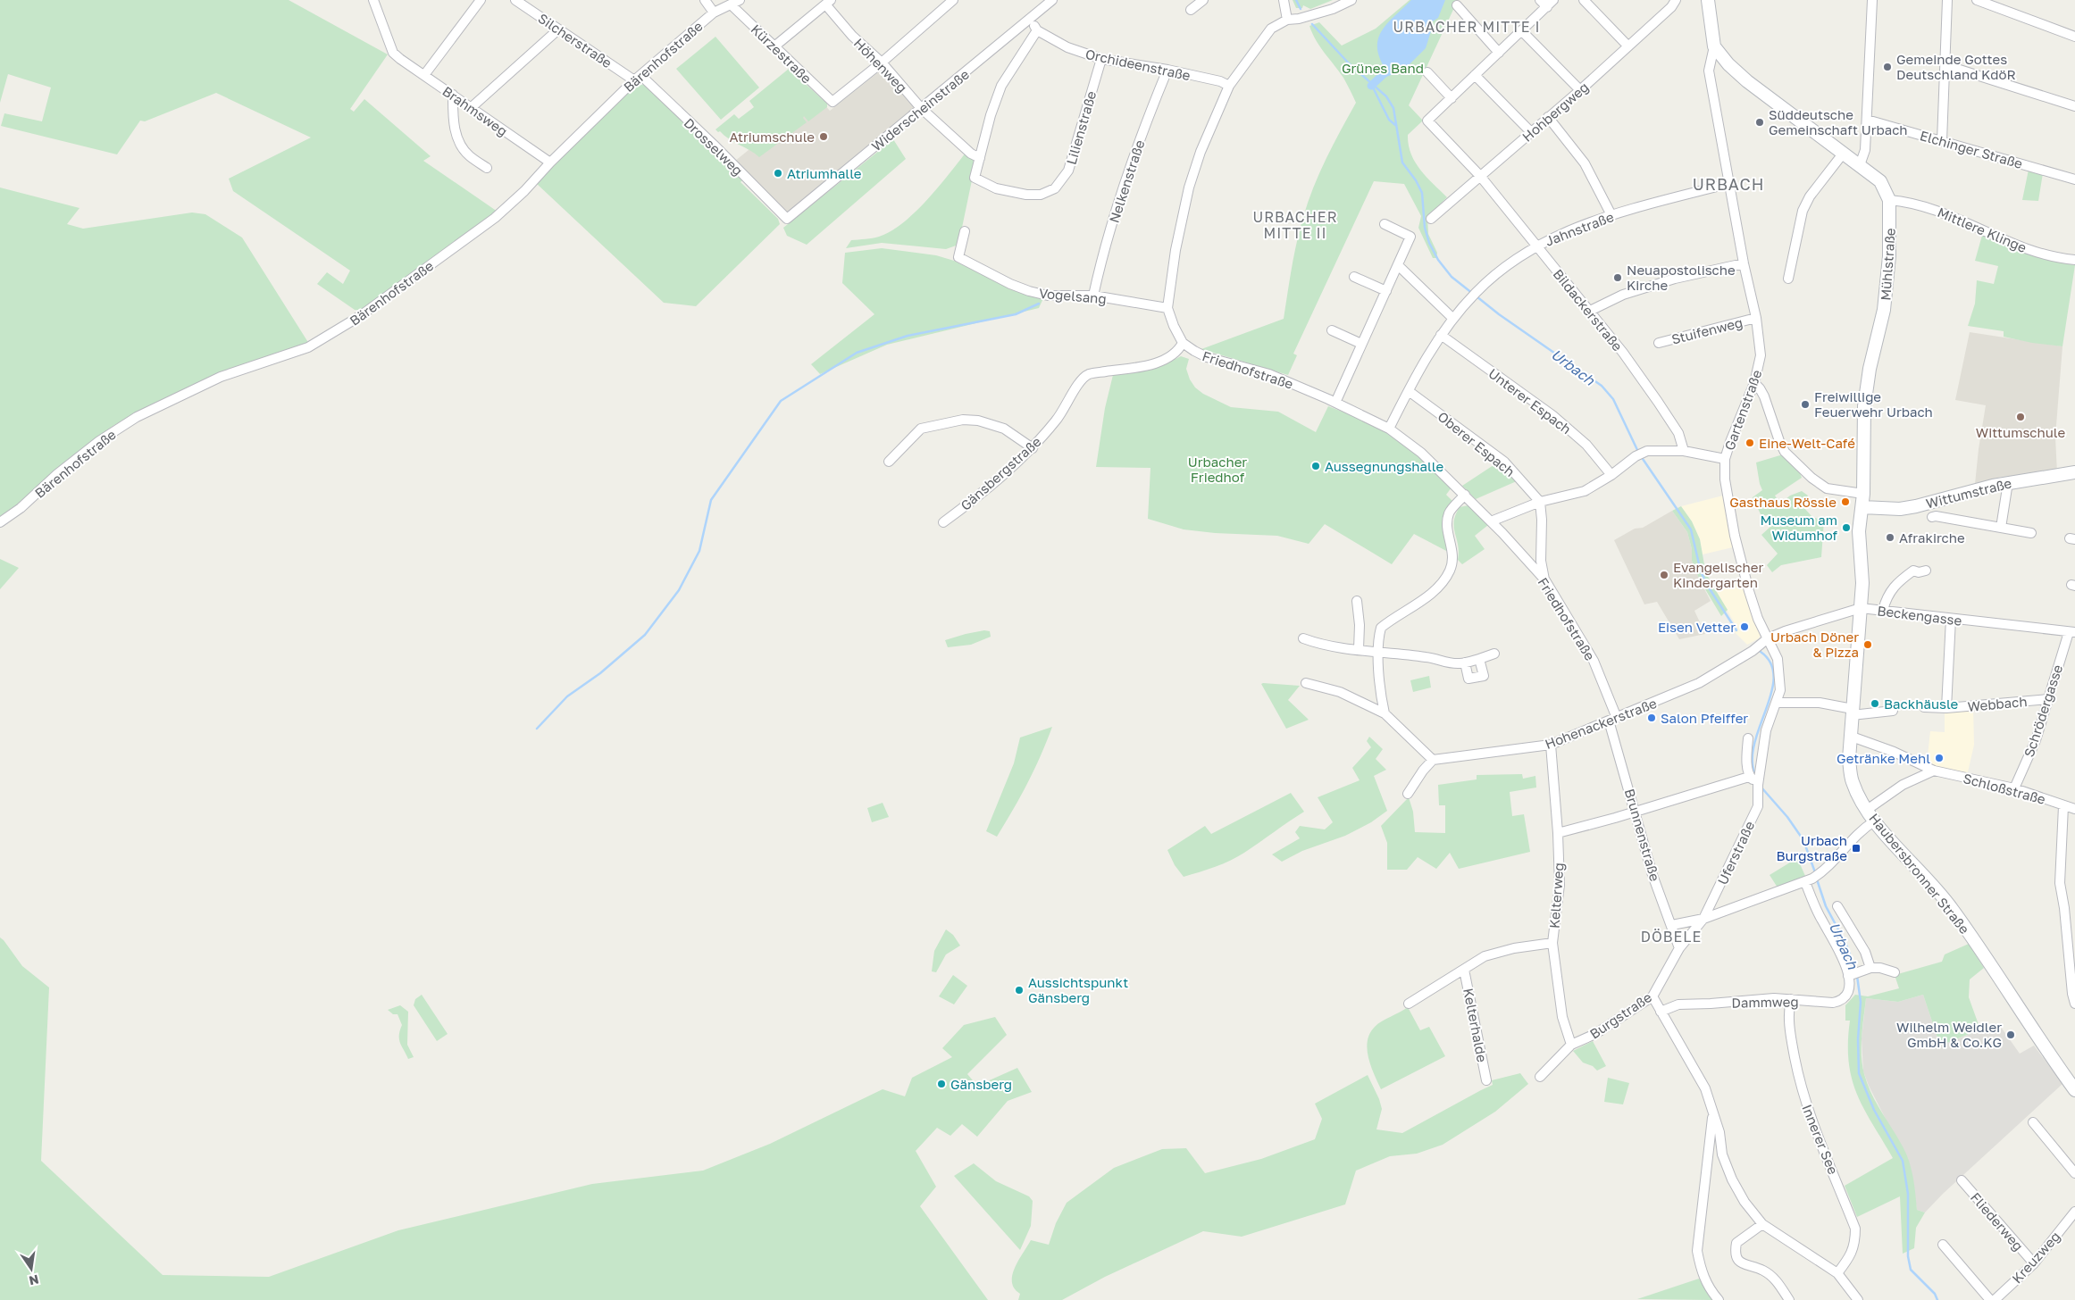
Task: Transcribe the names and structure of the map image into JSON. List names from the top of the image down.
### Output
{
  "streets": {
    "street": [
      "Silcherstraße",
      "Kürzestraße",
      "Bärenhofstraße",
      "Orchideenstraße",
      "Höhenweg",
      "Widerscheinstraße",
      "Brahmsweg",
      "Hohbergweg",
      "Lilienstraße",
      "Drosselweg",
      "Elchinger Straße",
      "Nelkenstraße",
      "Jahnstraße",
      "Mittlere Klinge",
      "Mühlstraße",
      "Vogelsang",
      "Bildackerstraße",
      "Stuifenweg",
      "Friedhofstraße",
      "Unterer Espach",
      "Gartenstraße",
      "Oberer Espach",
      "Gänsbergstraße",
      "Wittumstraße",
      "Beckengasse",
      "Webbach",
      "Schrödergasse",
      "Hohenackerstraße",
      "Schloßstraße",
      "Brunnenstraße",
      "Uferstraße",
      "Haubersbronner Straße",
      "Kelterweg",
      "Dammweg",
      "Burgstraße",
      "Kelterhalde",
      "Innerer See",
      "Fliederweg",
      "Kreuzweg"
    ]
  },
  "crossings": [
    ["Silcherstraße", "Bärenhofstraße"],
    ["Silcherstraße", "Drosselweg"],
    ["Kürzestraße", "Bärenhofstraße"],
    ["Kürzestraße", "Höhenweg"],
    ["Bärenhofstraße", "Brahmsweg"],
    ["Bärenhofstraße", "Drosselweg"],
    ["Orchideenstraße", "Widerscheinstraße"],
    ["Orchideenstraße", "Lilienstraße"],
    ["Orchideenstraße", "Nelkenstraße"],
    ["Höhenweg", "Widerscheinstraße"],
    ["Höhenweg", "Lilienstraße"],
    ["Widerscheinstraße", "Drosselweg"],
    ["Hohbergweg", "Bildackerstraße"],
    ["Nelkenstraße", "Vogelsang"],
    ["Jahnstraße", "Bildackerstraße"],
    ["Jahnstraße", "Friedhofstraße"],
    ["Jahnstraße", "Unterer Espach"],
    ["Jahnstraße", "Gartenstraße"],
    ["Jahnstraße", "Oberer Espach"],
    ["Mittlere Klinge", "Mühlstraße"],
    ["Mühlstraße", "Gartenstraße"],
    ["Mühlstraße", "Wittumstraße"],
    ["Mühlstraße", "Beckengasse"],
    ["Mühlstraße", "Haubersbronner Straße"],
    ["Stuifenweg", "Gartenstraße"],
    ["Friedhofstraße", "Gänsbergstraße"],
    ["Friedhofstraße", "Hohenackerstraße"],
    ["Friedhofstraße", "Brunnenstraße"],
    ["Gartenstraße", "Beckengasse"],
    ["Gartenstraße", "Hohenackerstraße"],
    ["Gartenstraße", "Uferstraße"],
    ["Beckengasse", "Webbach"],
    ["Beckengasse", "Schrödergasse"],
    ["Beckengasse", "Hohenackerstraße"],
    ["Beckengasse", "Uferstraße"],
    ["Beckengasse", "Haubersbronner Straße"],
    ["Webbach", "Schrödergasse"],
    ["Schrödergasse", "Schloßstraße"],
    ["Hohenackerstraße", "Brunnenstraße"],
    ["Hohenackerstraße", "Uferstraße"],
    ["Hohenackerstraße", "Kelterweg"],
    ["Schloßstraße", "Haubersbronner Straße"],
    ["Brunnenstraße", "Burgstraße"],
    ["Uferstraße", "Burgstraße"],
    ["Kelterweg", "Burgstraße"],
    ["Kelterweg", "Kelterhalde"],
    ["Dammweg", "Innerer See"],
    ["Fliederweg", "Kreuzweg"]
  ],
  "districts": [
    "URBACHER MITTE I",
    "URBACH",
    "URBACHER MITTE II",
    "DÖBELE"
  ],
  "water": ["Urbach"],
  "parks": ["Grünes Band", "Urbacher Friedhof"],
  "places": {
    "other": [
      "Gemeinde Gottes Deutschland KdöR",
      "Süddeutsche Gemeinschaft Urbach",
      "Atriumschule",
      "Atriumhalle",
      "Neuapostolische Kirche",
      "Freiwillige Feuerwehr Urbach",
      "Wittumschule",
      "Eine-Welt-Café",
      "Aussegnungshalle",
      "Gasthaus Rössle",
      "Museum am Widumhof",
      "Afrakirche",
      "Evangelischer Kindergarten",
      "Eisen Vetter",
      "Urbach Döner & Pizza",
      "Backhäusle",
      "Salon Pfeiffer",
      "Getränke Mehl",
      "Aussichtspunkt Gänsberg",
      "Wilhelm Weidler GmbH & Co.KG",
      "Gänsberg"
    ],
    "transit": ["Urbach Burgstraße"]
  },
  "north": "bottom"
}
